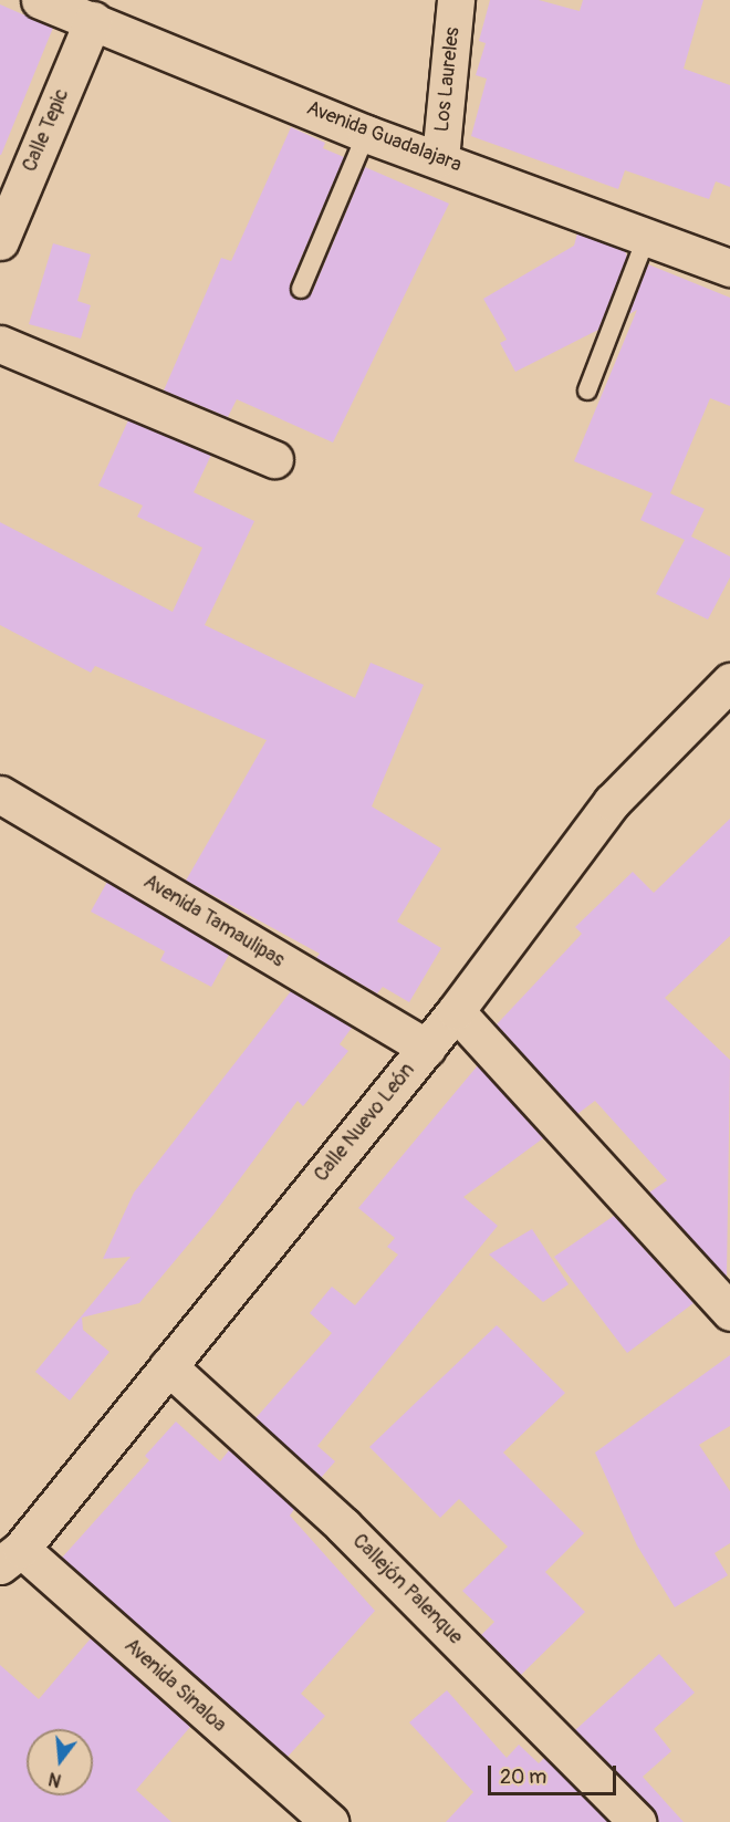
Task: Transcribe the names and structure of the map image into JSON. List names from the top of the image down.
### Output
{
  "streets": {
    "street": [
      "Los Laureles",
      "Calle Tepic",
      "Avenida Guadalajara",
      "Avenida Tamaulipas",
      "Calle Nuevo León",
      "Callejón Palenque",
      "Avenida Sinaloa"
    ]
  },
  "crossings": [
    ["Los Laureles", "Avenida Guadalajara"],
    ["Calle Tepic", "Avenida Guadalajara"],
    ["Avenida Tamaulipas", "Calle Nuevo León"],
    ["Calle Nuevo León", "Callejón Palenque"],
    ["Calle Nuevo León", "Avenida Sinaloa"]
  ],
  "scale_bar": "20 m",
  "north": "bottom"
}
